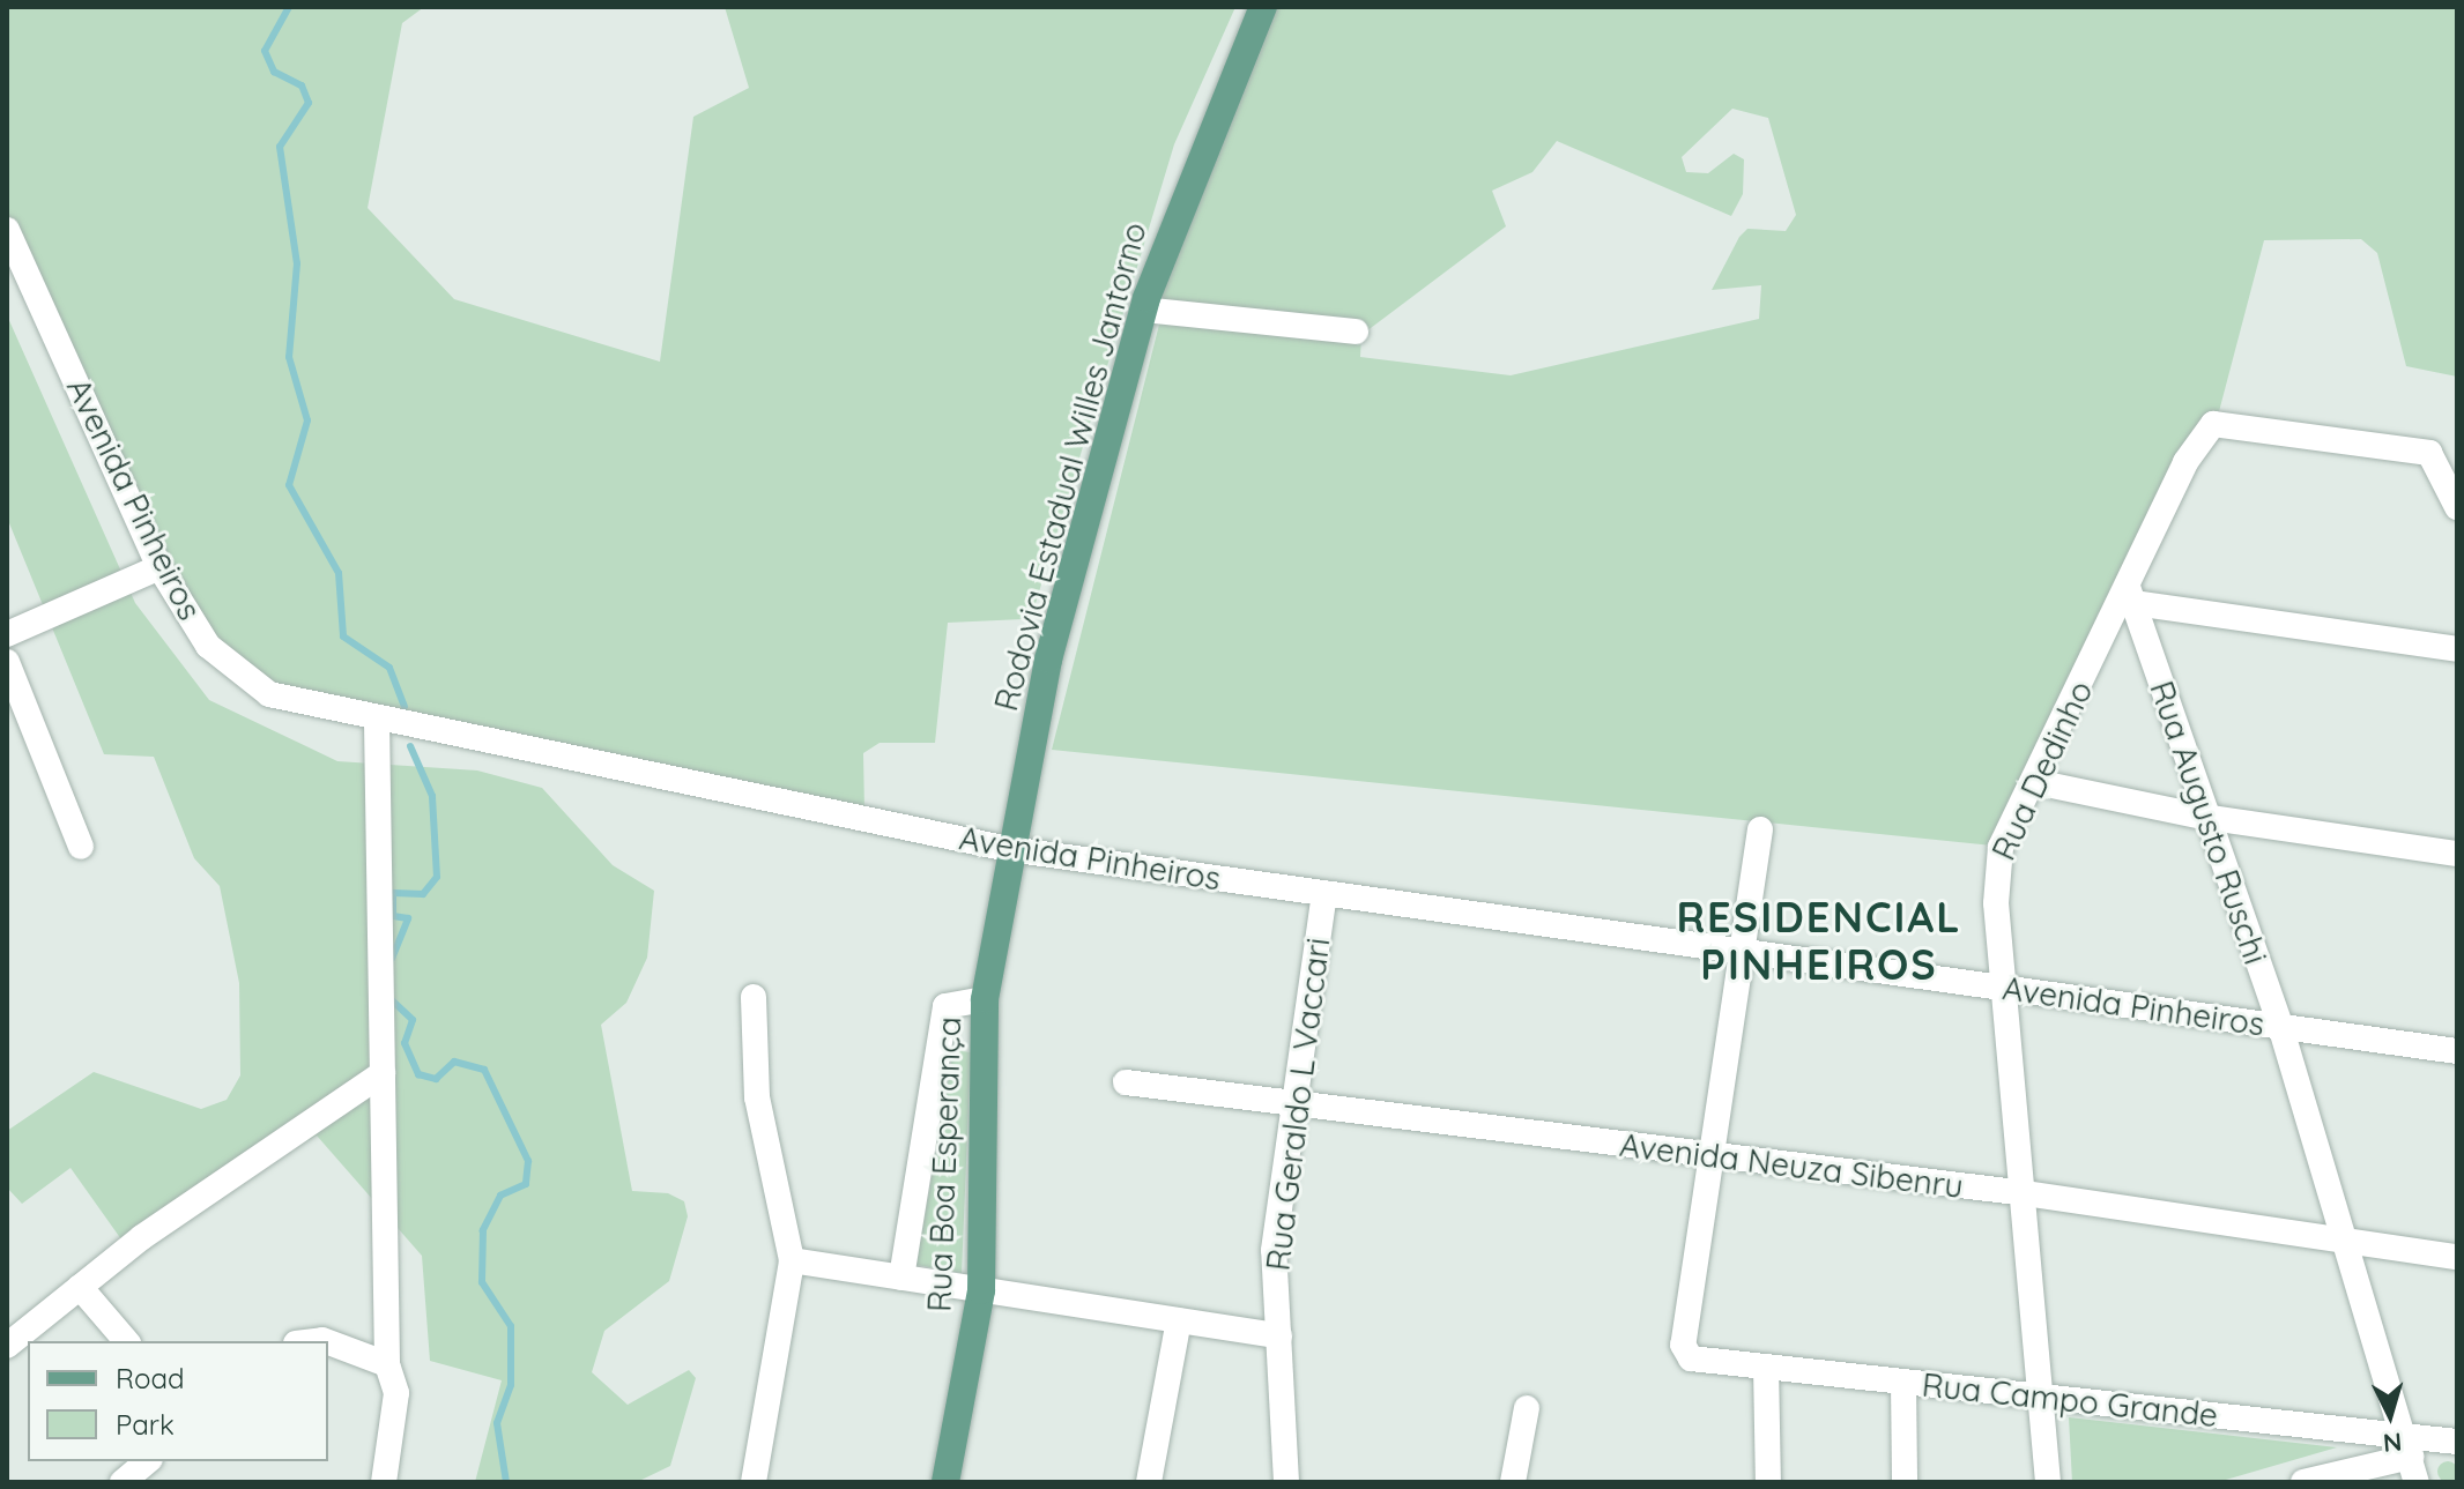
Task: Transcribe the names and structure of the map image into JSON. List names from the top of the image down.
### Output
{
  "streets": {
    "main road": ["Rodovia Estadual Willes Jantorno", "Rua Boa Esperança"],
    "street": [
      "Avenida Pinheiros",
      "Rua Dedinho",
      "Rua Augusto Ruschi",
      "Rua Geraldo L Vaccari",
      "Avenida Neuza Sibenru",
      "Rua Campo Grande"
    ]
  },
  "crossings": [
    ["Rodovia Estadual Willes Jantorno", "Avenida Pinheiros"],
    ["Rodovia Estadual Willes Jantorno", "Rua Boa Esperança"],
    ["Avenida Pinheiros", "Rua Dedinho"],
    ["Avenida Pinheiros", "Rua Augusto Ruschi"],
    ["Avenida Pinheiros", "Rua Geraldo L Vaccari"],
    ["Avenida Pinheiros", "Rua Boa Esperança"],
    ["Rua Dedinho", "Rua Augusto Ruschi"],
    ["Rua Dedinho", "Avenida Neuza Sibenru"],
    ["Rua Dedinho", "Rua Campo Grande"],
    ["Rua Augusto Ruschi", "Avenida Neuza Sibenru"],
    ["Rua Augusto Ruschi", "Rua Campo Grande"],
    ["Rua Geraldo L Vaccari", "Avenida Neuza Sibenru"],
    ["Avenida Neuza Sibenru", "Rua Campo Grande"]
  ],
  "districts": ["RESIDENCIAL PINHEIROS"],
  "legend": ["Road", "Park"],
  "north": "bottom"
}
